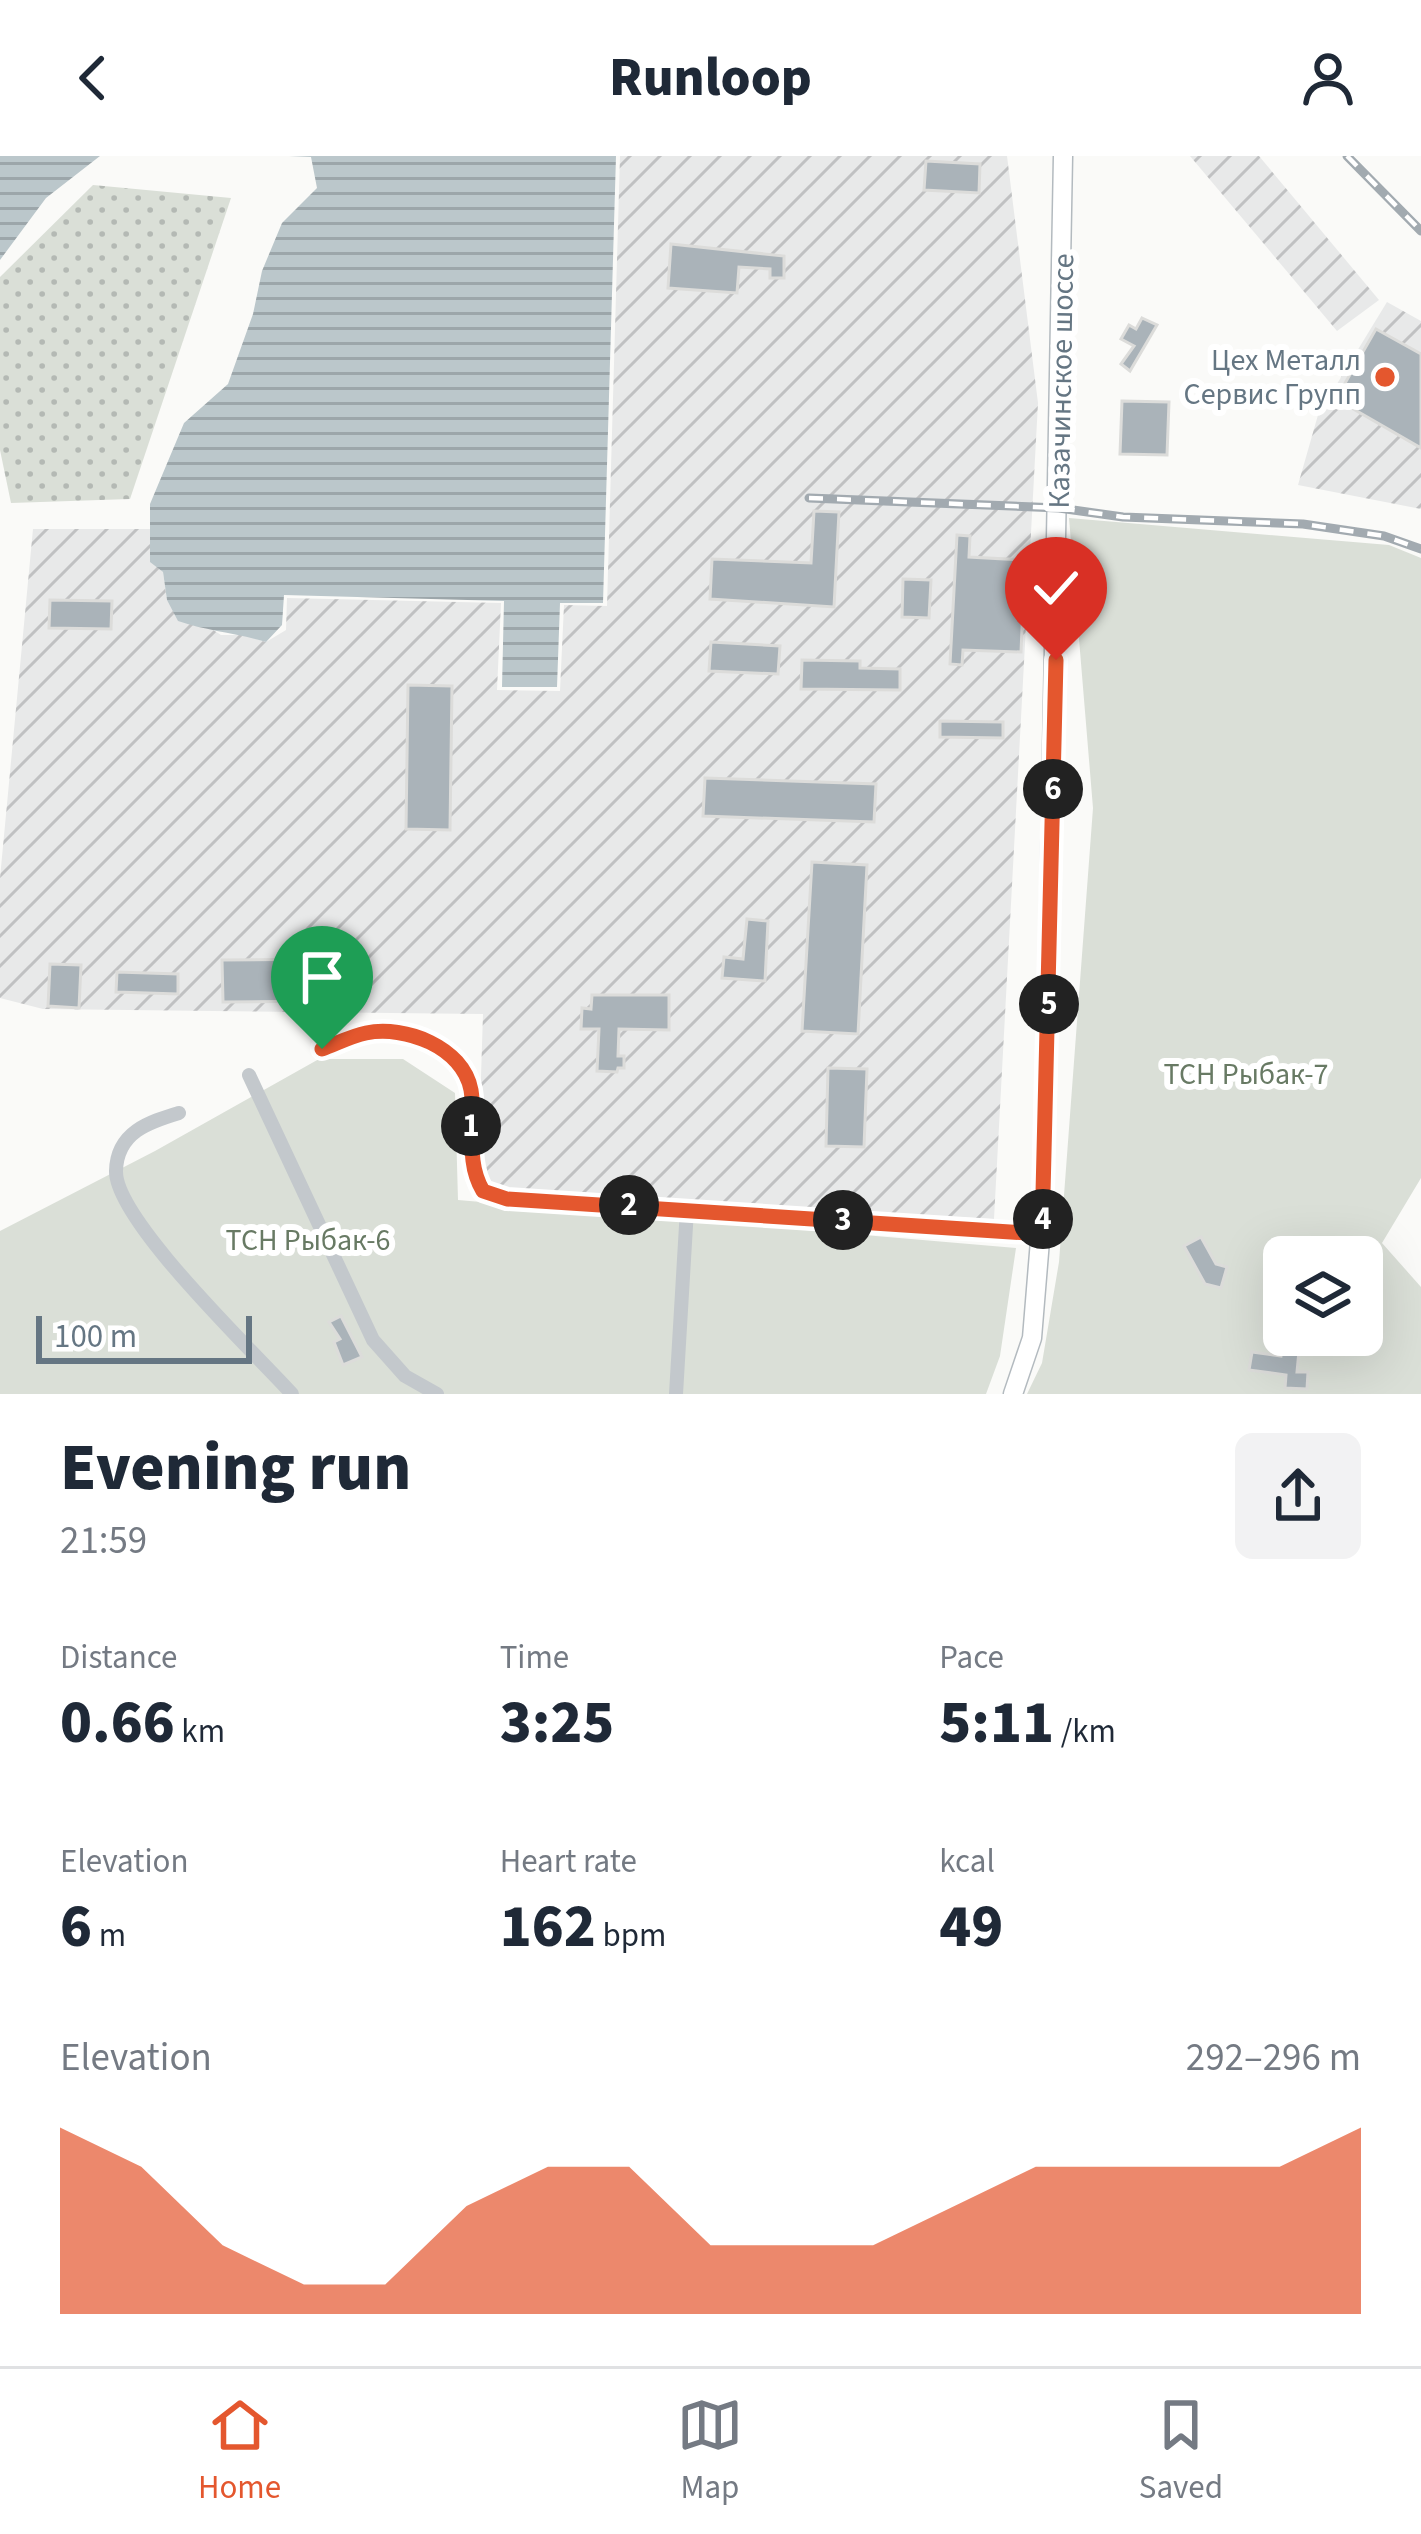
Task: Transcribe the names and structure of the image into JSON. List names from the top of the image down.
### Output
{
  "streets": {
    "main road": ["Казачинское шоссе"]
  },
  "parks": ["ТСН Рыбак-7", "ТСН Рыбак-6"],
  "places": ["Цех Металл Сервис Групп"],
  "scale_bar": "100 m",
  "page": {
    "header": "Runloop",
    "pins": [
      "6",
      "5",
      "1",
      "2",
      "4",
      "3"
    ],
    "scale": "100 m",
    "heading": ["Evening run", "21:59"],
    "stats": [
      ["Distance", "0.66 km"],
      ["Time", "3:25"],
      ["Pace", "5:11 /km"],
      ["Elevation", "6 m"],
      ["Heart rate", "162 bpm"],
      ["kcal", "49"]
    ],
    "chart": ["Elevation", "292–296 m"],
    "tabs": ["Home", "Map", "Saved"]
  }
}
